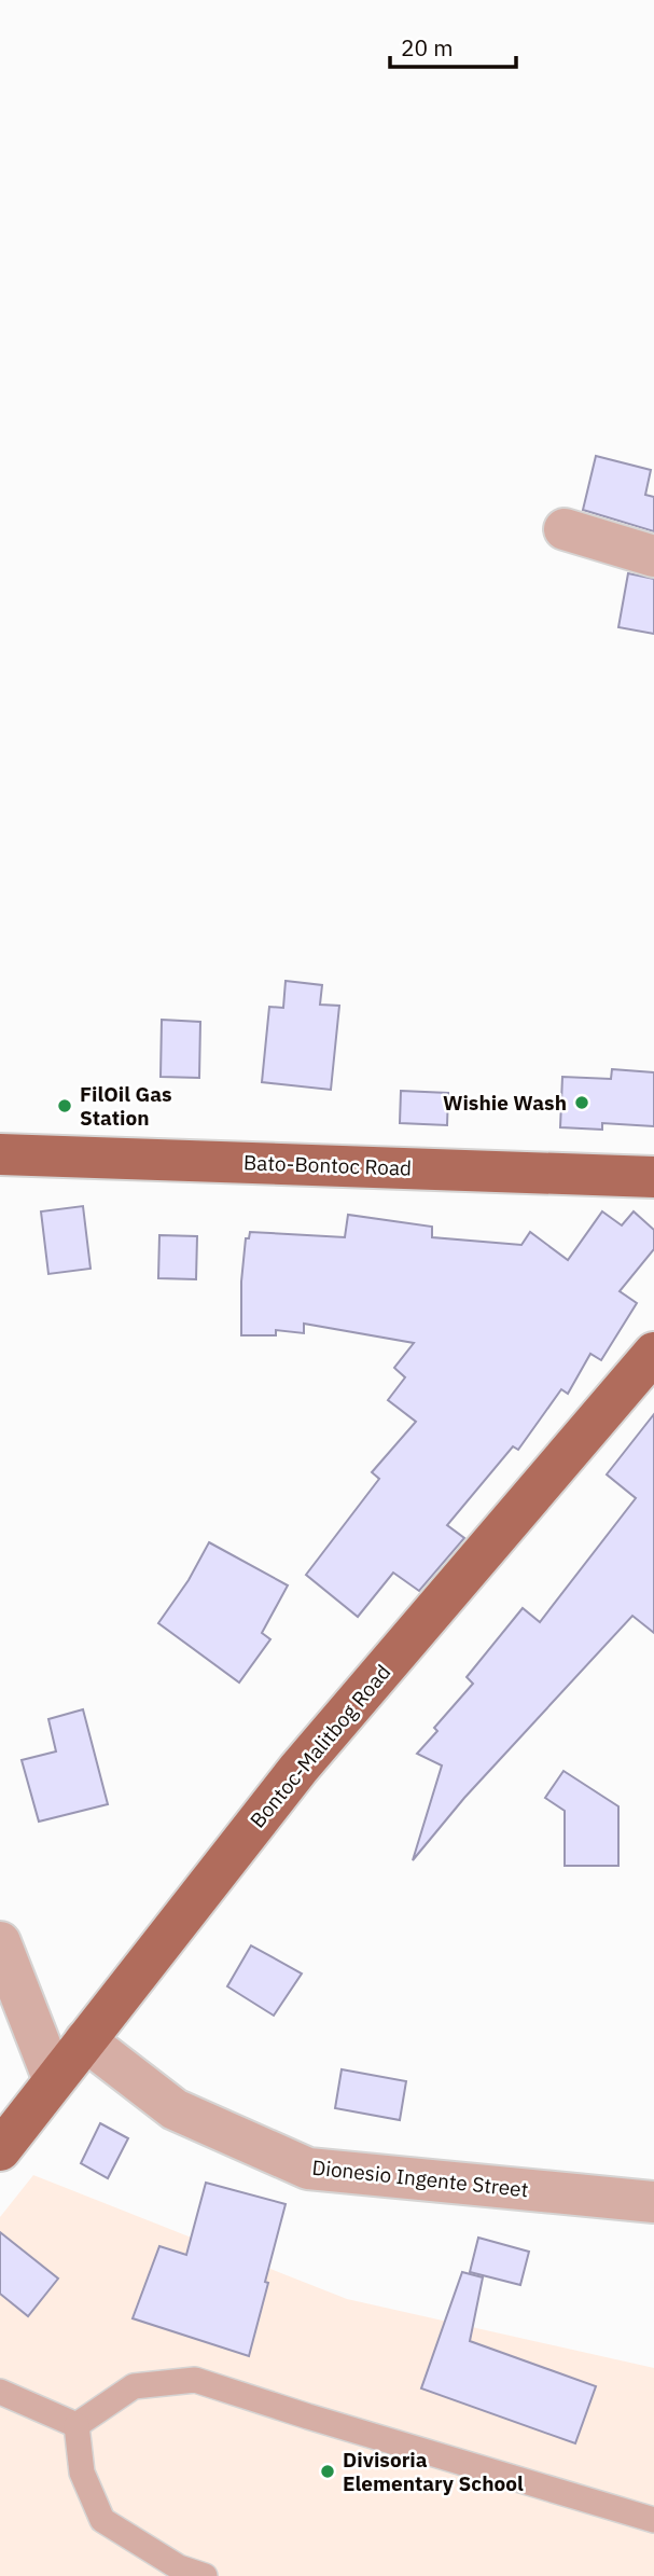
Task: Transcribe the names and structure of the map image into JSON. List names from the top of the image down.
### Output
{
  "streets": {
    "main road": ["Bato-Bontoc Road", "Bontoc-Malitbog Road"],
    "street": ["Dionesio Ingente Street"]
  },
  "crossings": [
    ["Bontoc-Malitbog Road", "Dionesio Ingente Street"]
  ],
  "places": ["Wishie Wash", "FilOil Gas Station", "Divisoria Elementary School"],
  "scale_bar": "20 m"
}
